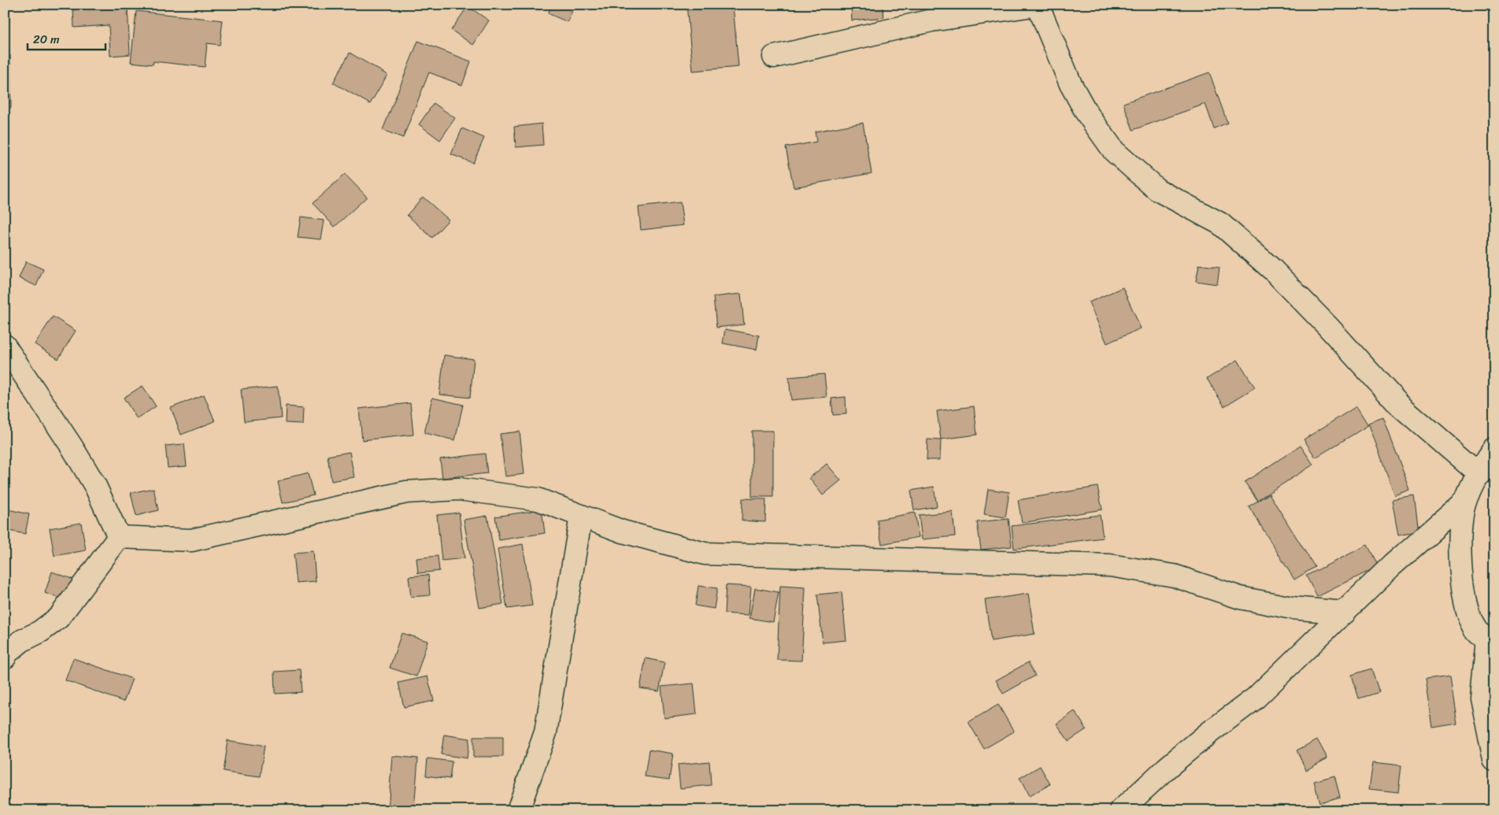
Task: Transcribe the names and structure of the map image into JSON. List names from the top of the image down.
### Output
{
  "scale_bar": "20 m"
}
